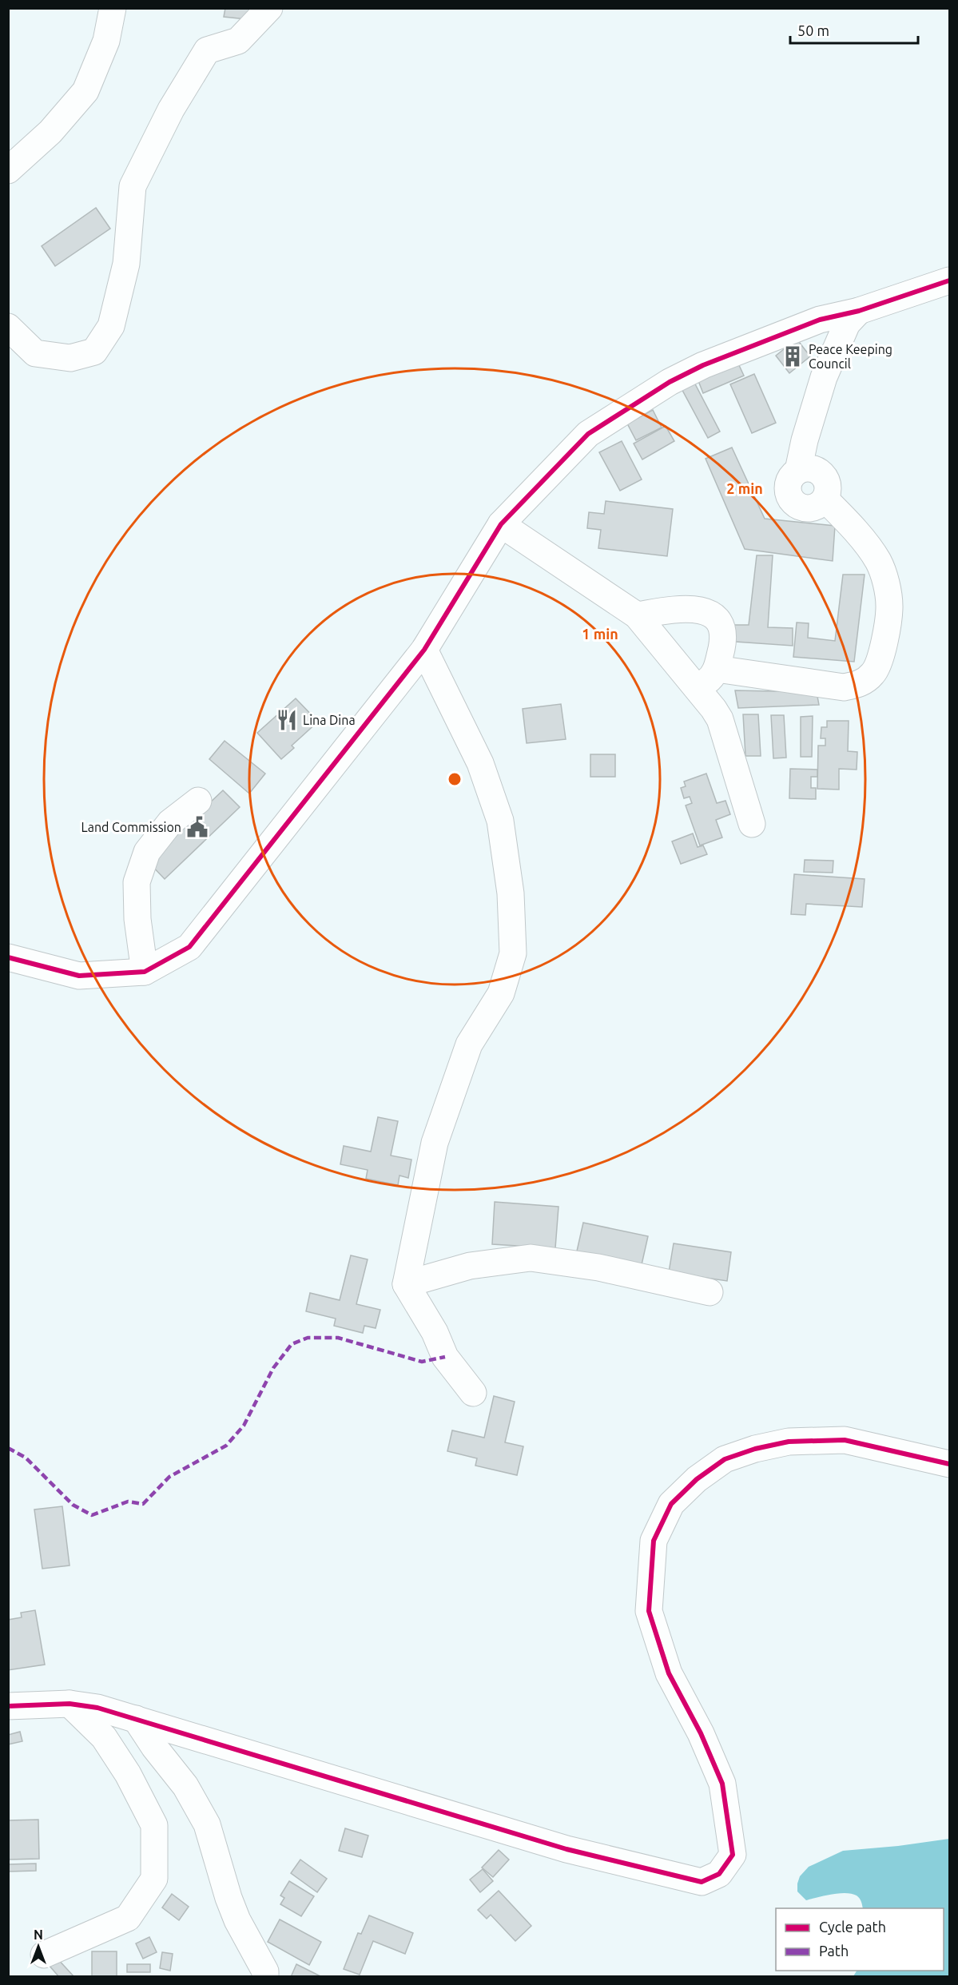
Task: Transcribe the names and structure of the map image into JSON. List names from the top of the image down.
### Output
{
  "places": {
    "building": ["Peace Keeping Council"],
    "restaurant": ["Lina Dina"],
    "public building": ["Land Commission"]
  },
  "legend": ["Cycle path", "Path"],
  "scale_bar": "50 m",
  "north": "top",
  "rings": ["2 min", "1 min"]
}
